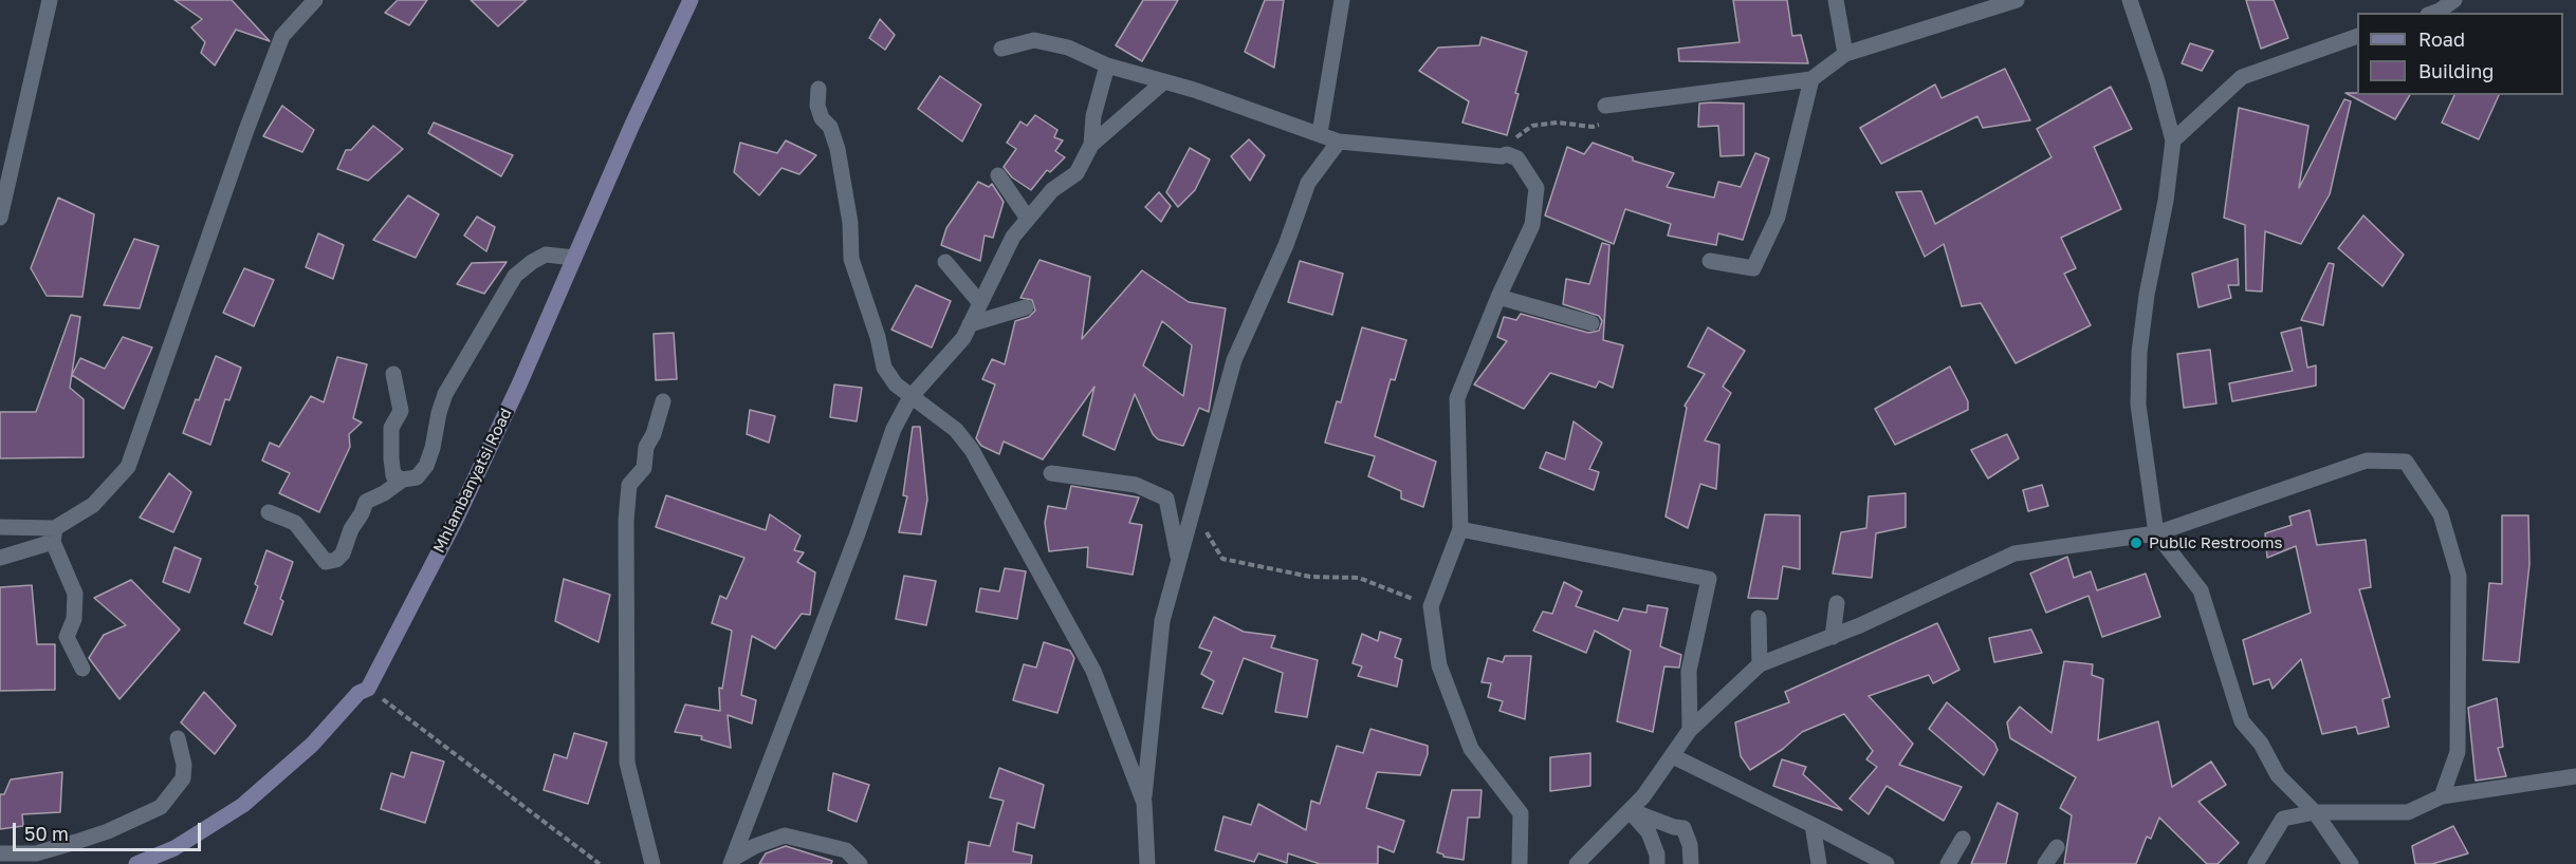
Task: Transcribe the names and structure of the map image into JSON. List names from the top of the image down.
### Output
{
  "streets": {
    "main road": ["Mhlambanyatsi Road"]
  },
  "places": ["Public Restrooms"],
  "legend": ["Road", "Building"],
  "scale_bar": "50 m"
}
